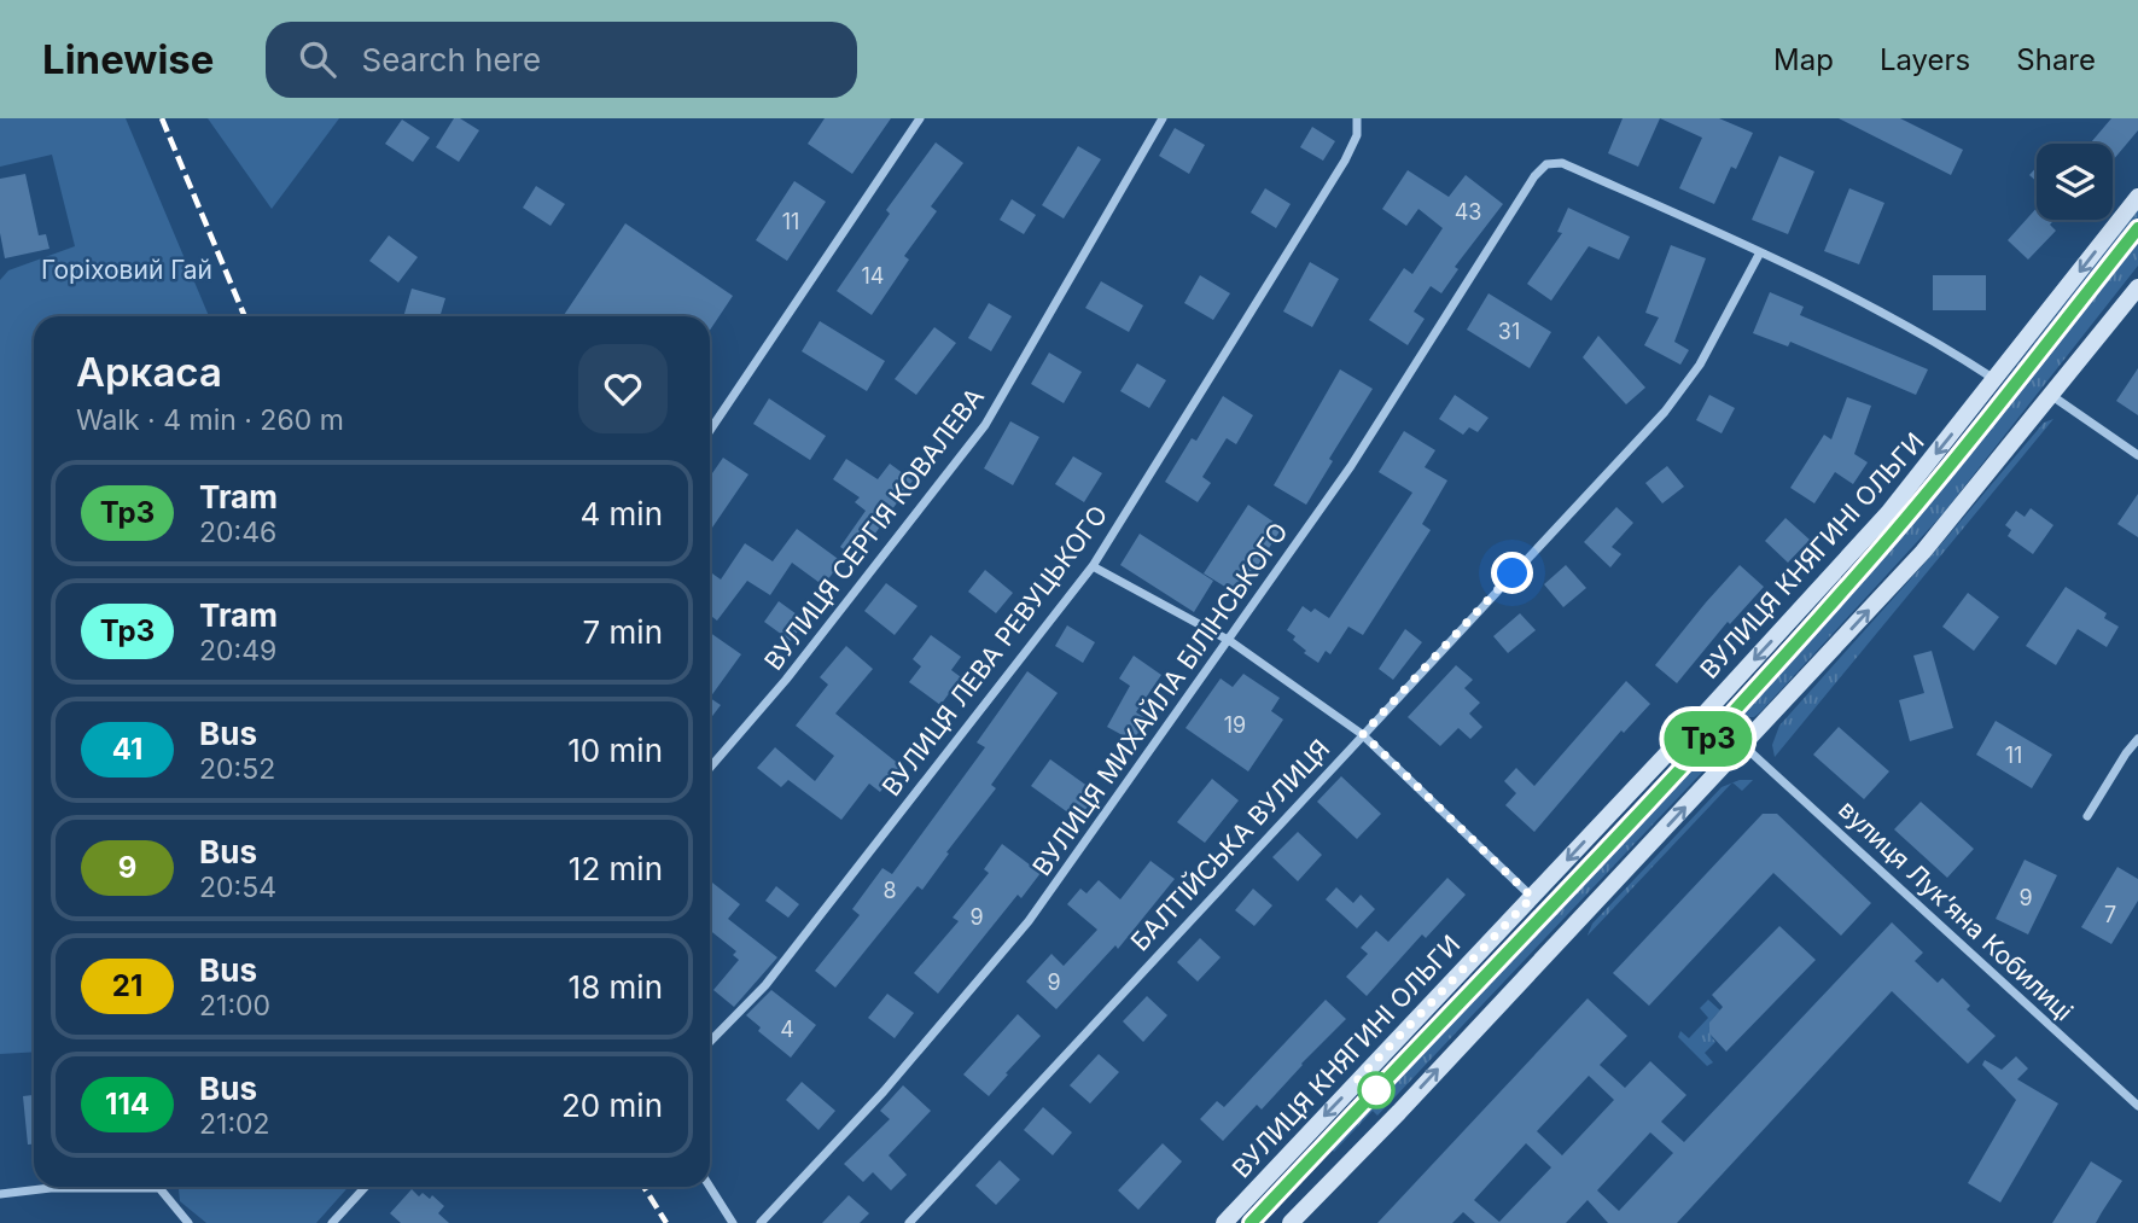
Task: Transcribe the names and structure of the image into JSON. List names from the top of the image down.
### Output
{
  "streets": {
    "main road": ["ВУЛИЦЯ КНЯГИНІ ОЛЬГИ"],
    "street": [
      "ВУЛИЦЯ СЕРГІЯ КОВАЛЕВА",
      "ВУЛИЦЯ ЛЕВА РЕВУЦЬКОГО",
      "ВУЛИЦЯ МИХАЙЛА БІЛІНСЬКОГО",
      "БАЛТІЙСЬКА ВУЛИЦЯ",
      "вулиця Лукʼяна Кобилиці"
    ]
  },
  "crossings": [
    ["ВУЛИЦЯ КНЯГИНІ ОЛЬГИ", "вулиця Лукʼяна Кобилиці"],
    ["ВУЛИЦЯ МИХАЙЛА БІЛІНСЬКОГО", "БАЛТІЙСЬКА ВУЛИЦЯ"]
  ],
  "parks": ["Горіховий Гай"],
  "lines": ["tram line Тр3"],
  "house_numbers": [
    "43",
    "11",
    "14",
    "31",
    "19",
    "11",
    "8",
    "9",
    "7",
    "9",
    "9",
    "4"
  ],
  "page": {
    "header": "Linewise",
    "search": "Search here",
    "nav": ["Map", "Layers", "Share"],
    "on_map": "Тр3",
    "heading": ["Аркаса", "Walk · 4 min · 260 m"],
    "list": [
      {
        "mark": "Тр3",
        "name": "Tram",
        "note": "20:46",
        "value": "4 min"
      },
      {
        "mark": "Тр3",
        "name": "Tram",
        "note": "20:49",
        "value": "7 min"
      },
      {
        "mark": "41",
        "name": "Bus",
        "note": "20:52",
        "value": "10 min"
      },
      {
        "mark": "9",
        "name": "Bus",
        "note": "20:54",
        "value": "12 min"
      },
      {
        "mark": "21",
        "name": "Bus",
        "note": "21:00",
        "value": "18 min"
      },
      {
        "mark": "114",
        "name": "Bus",
        "note": "21:02",
        "value": "20 min"
      }
    ]
  }
}
